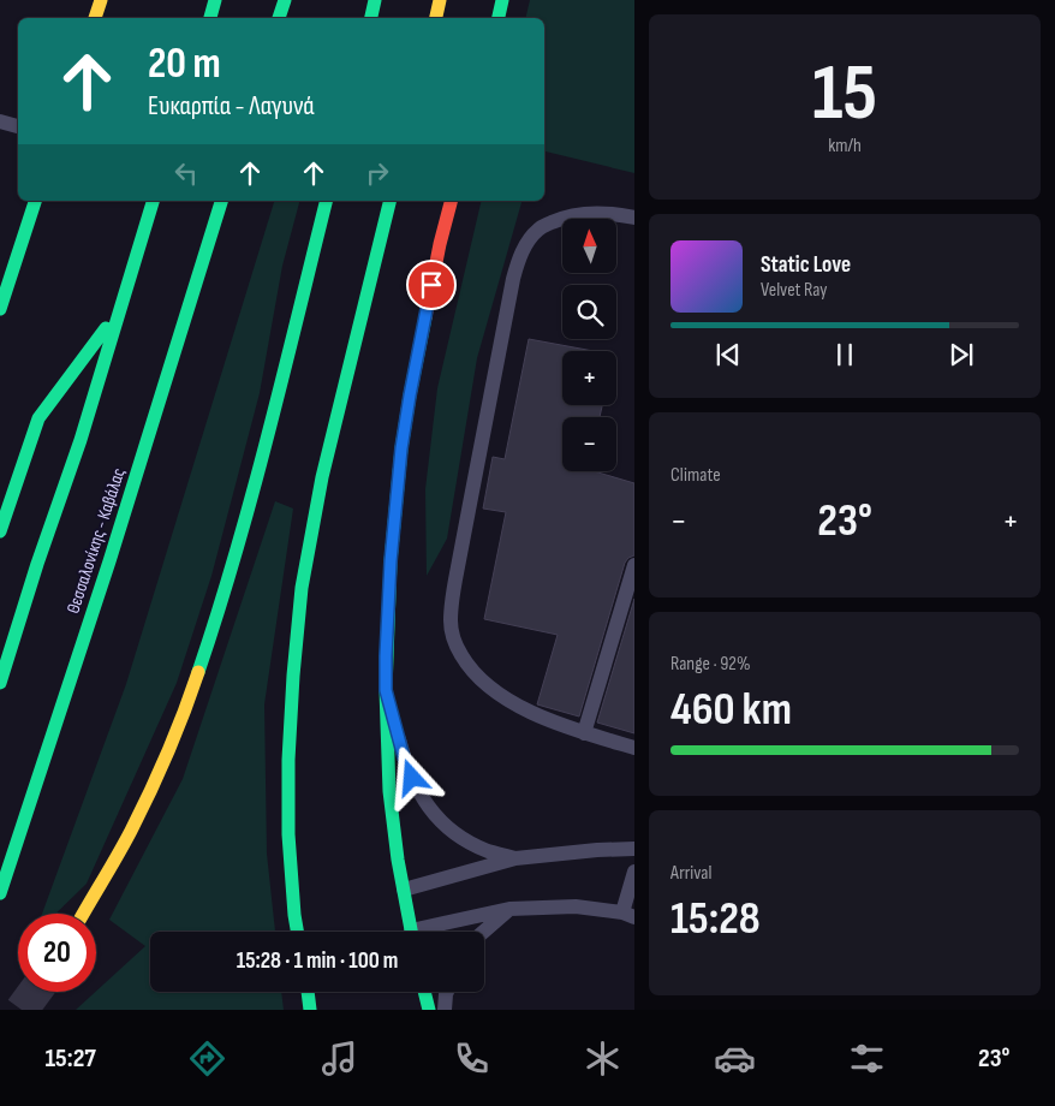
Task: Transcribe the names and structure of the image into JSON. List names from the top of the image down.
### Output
{
  "streets": {
    "main road": ["Θεσσαλονίκης - Καβάλας"]
  },
  "north": "top",
  "page": {
    "tile": [
      ["15", "km/h"],
      "Climate",
      ["Range · 92%", "460 km"],
      ["Arrival", "15:28"]
    ],
    "turn": ["20 m", "Ευκαρπία - Λαγυνά"],
    "map_buttons": ["+", "−"],
    "song": ["Static Love", "Velvet Ray"],
    "heat": ["−", "23°", "+"],
    "limit": "20",
    "trip": "15:28 · 1 min · 100 m",
    "tabs": ["15:27", "23°"]
  }
}
